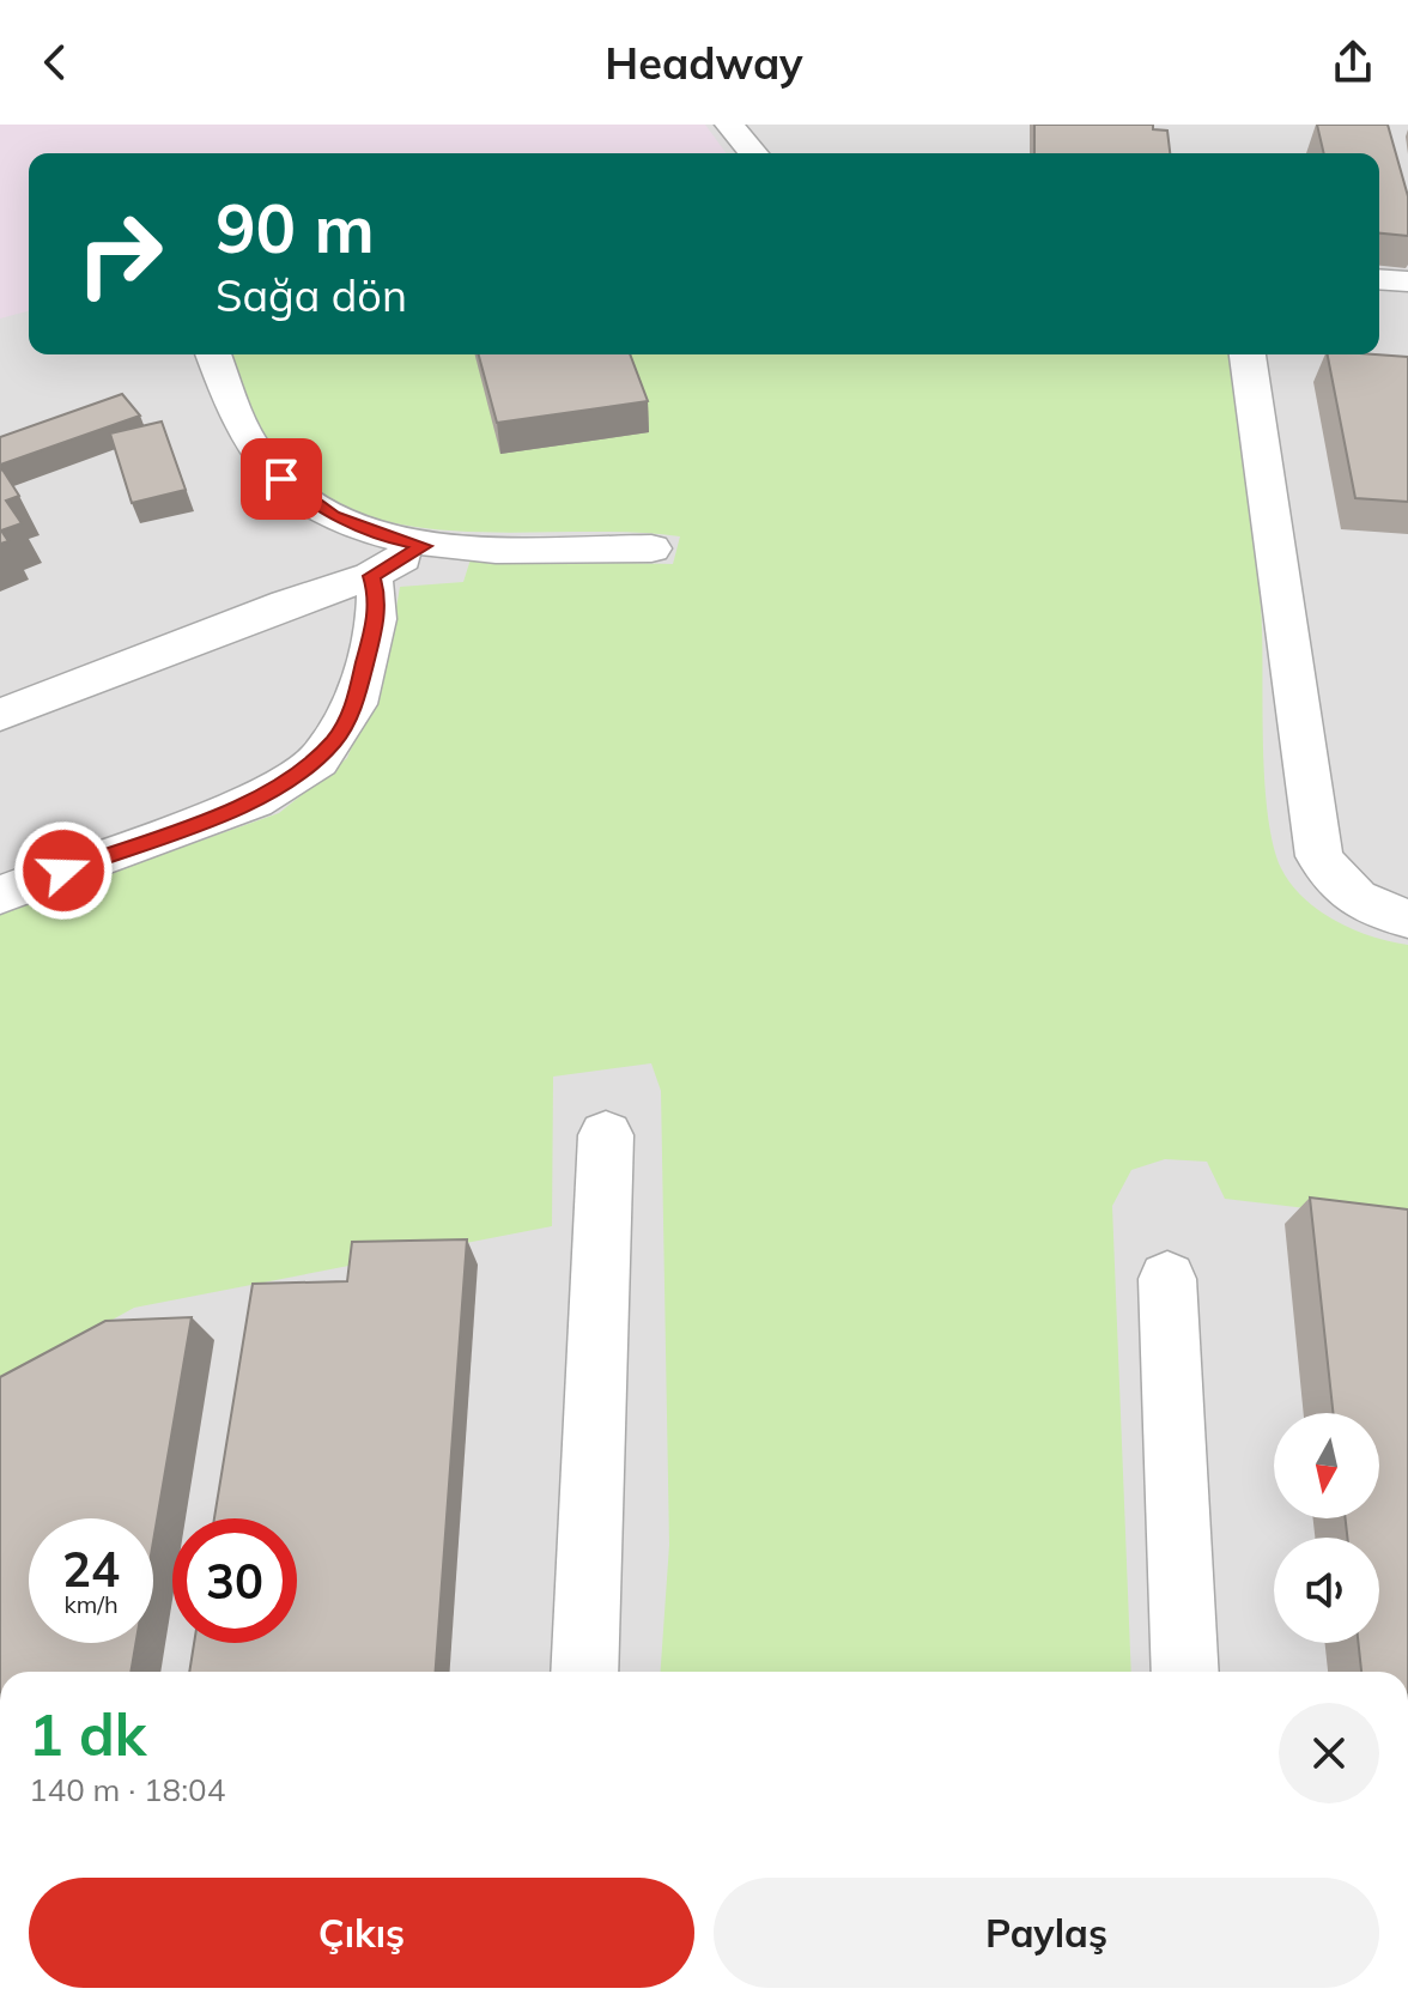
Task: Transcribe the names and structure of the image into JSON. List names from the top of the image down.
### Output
{
  "north": "bottom",
  "page": {
    "header": "Headway",
    "turn": ["90 m", "Sağa dön"],
    "speed": "24 km/h",
    "limit": "30",
    "heading": ["1 dk", "140 m · 18:04"],
    "buttons": ["Çıkış", "Paylaş"]
  }
}
